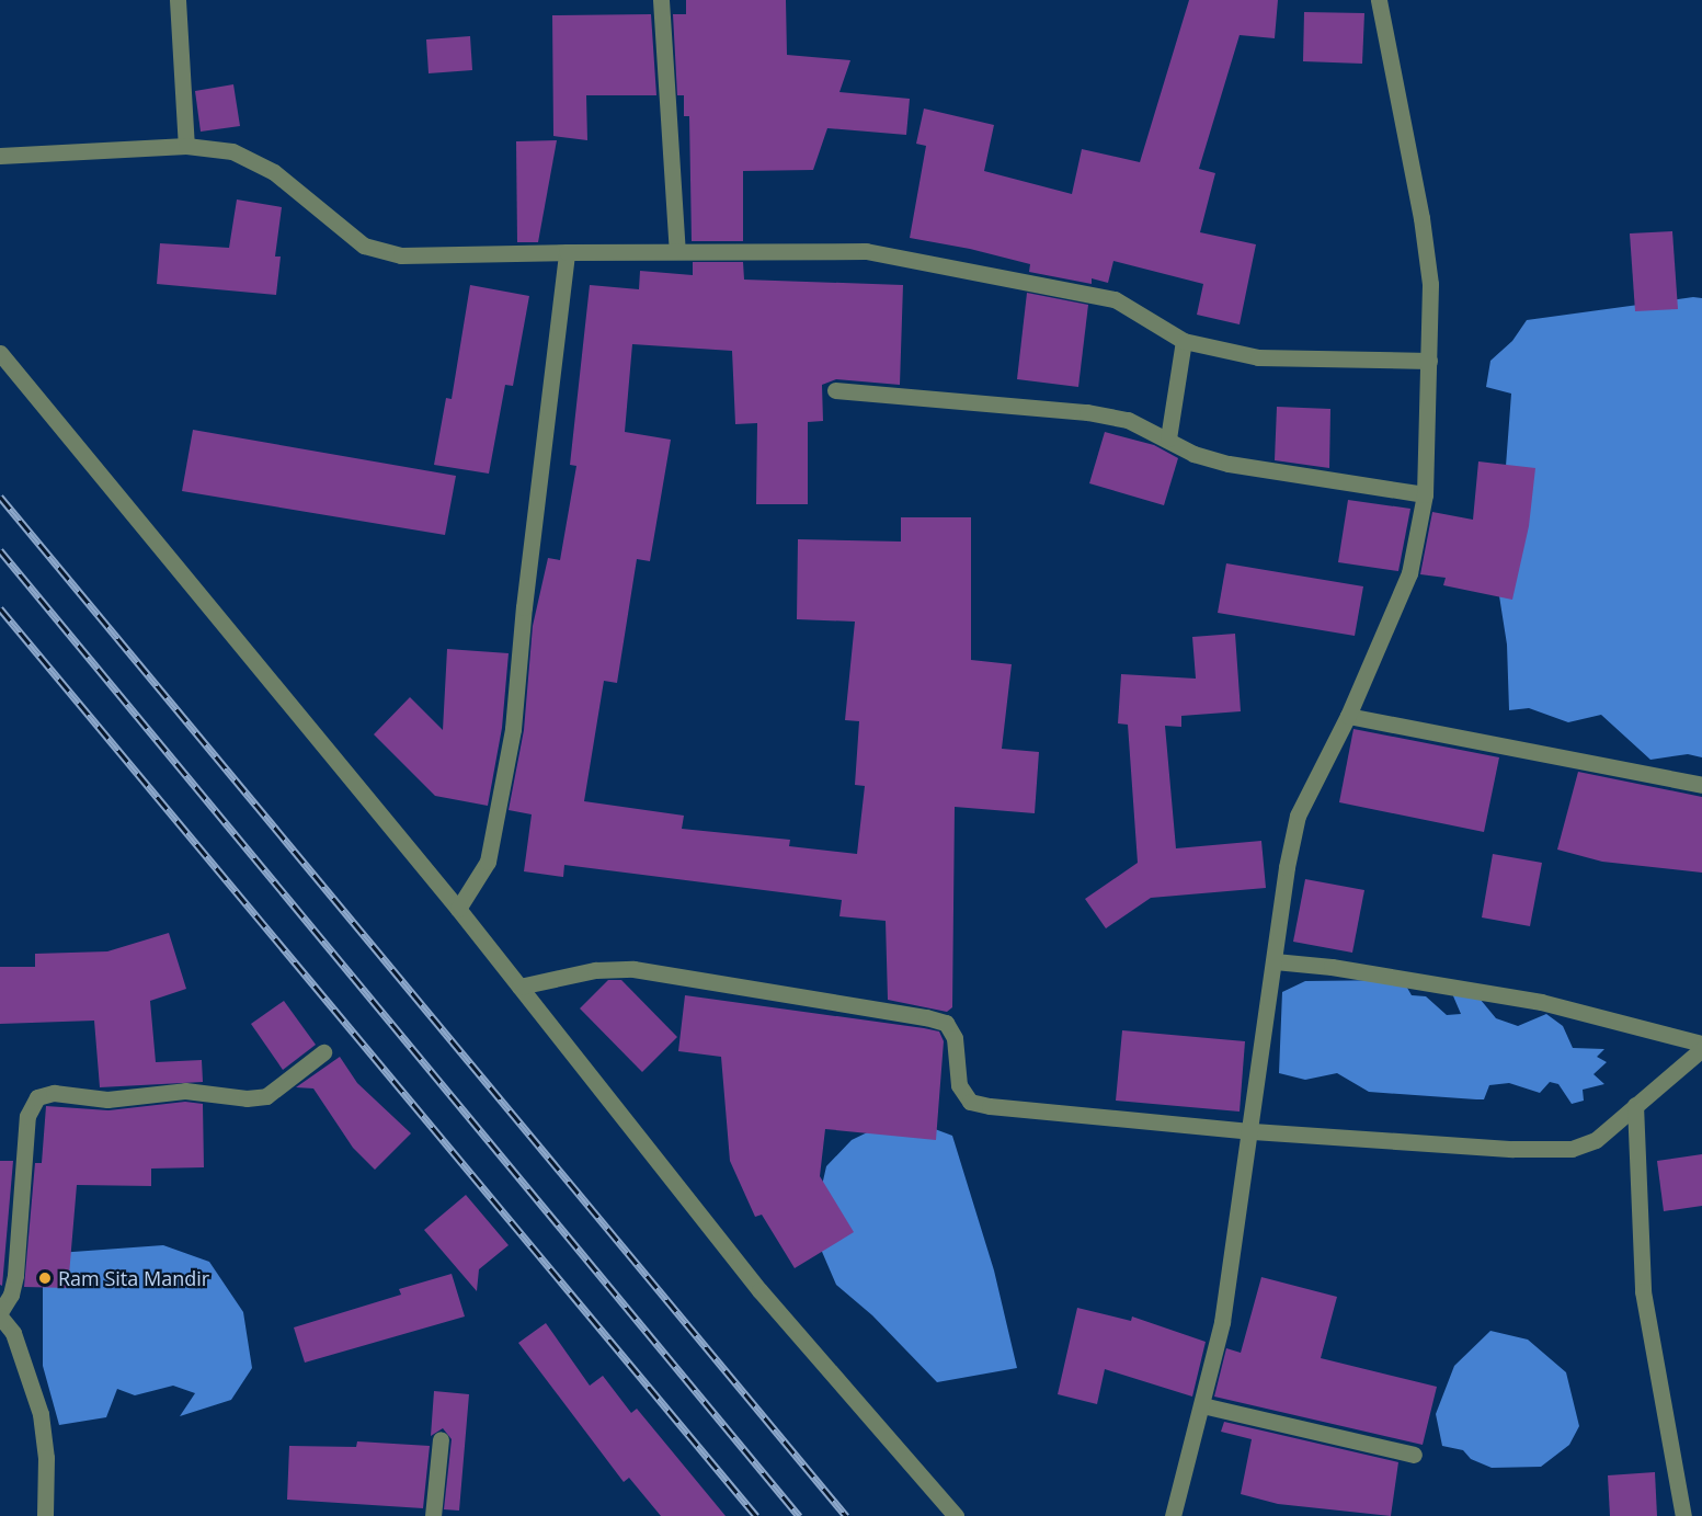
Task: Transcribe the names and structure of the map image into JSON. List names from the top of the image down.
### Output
{
  "places": ["Ram Sita Mandir"]
}
